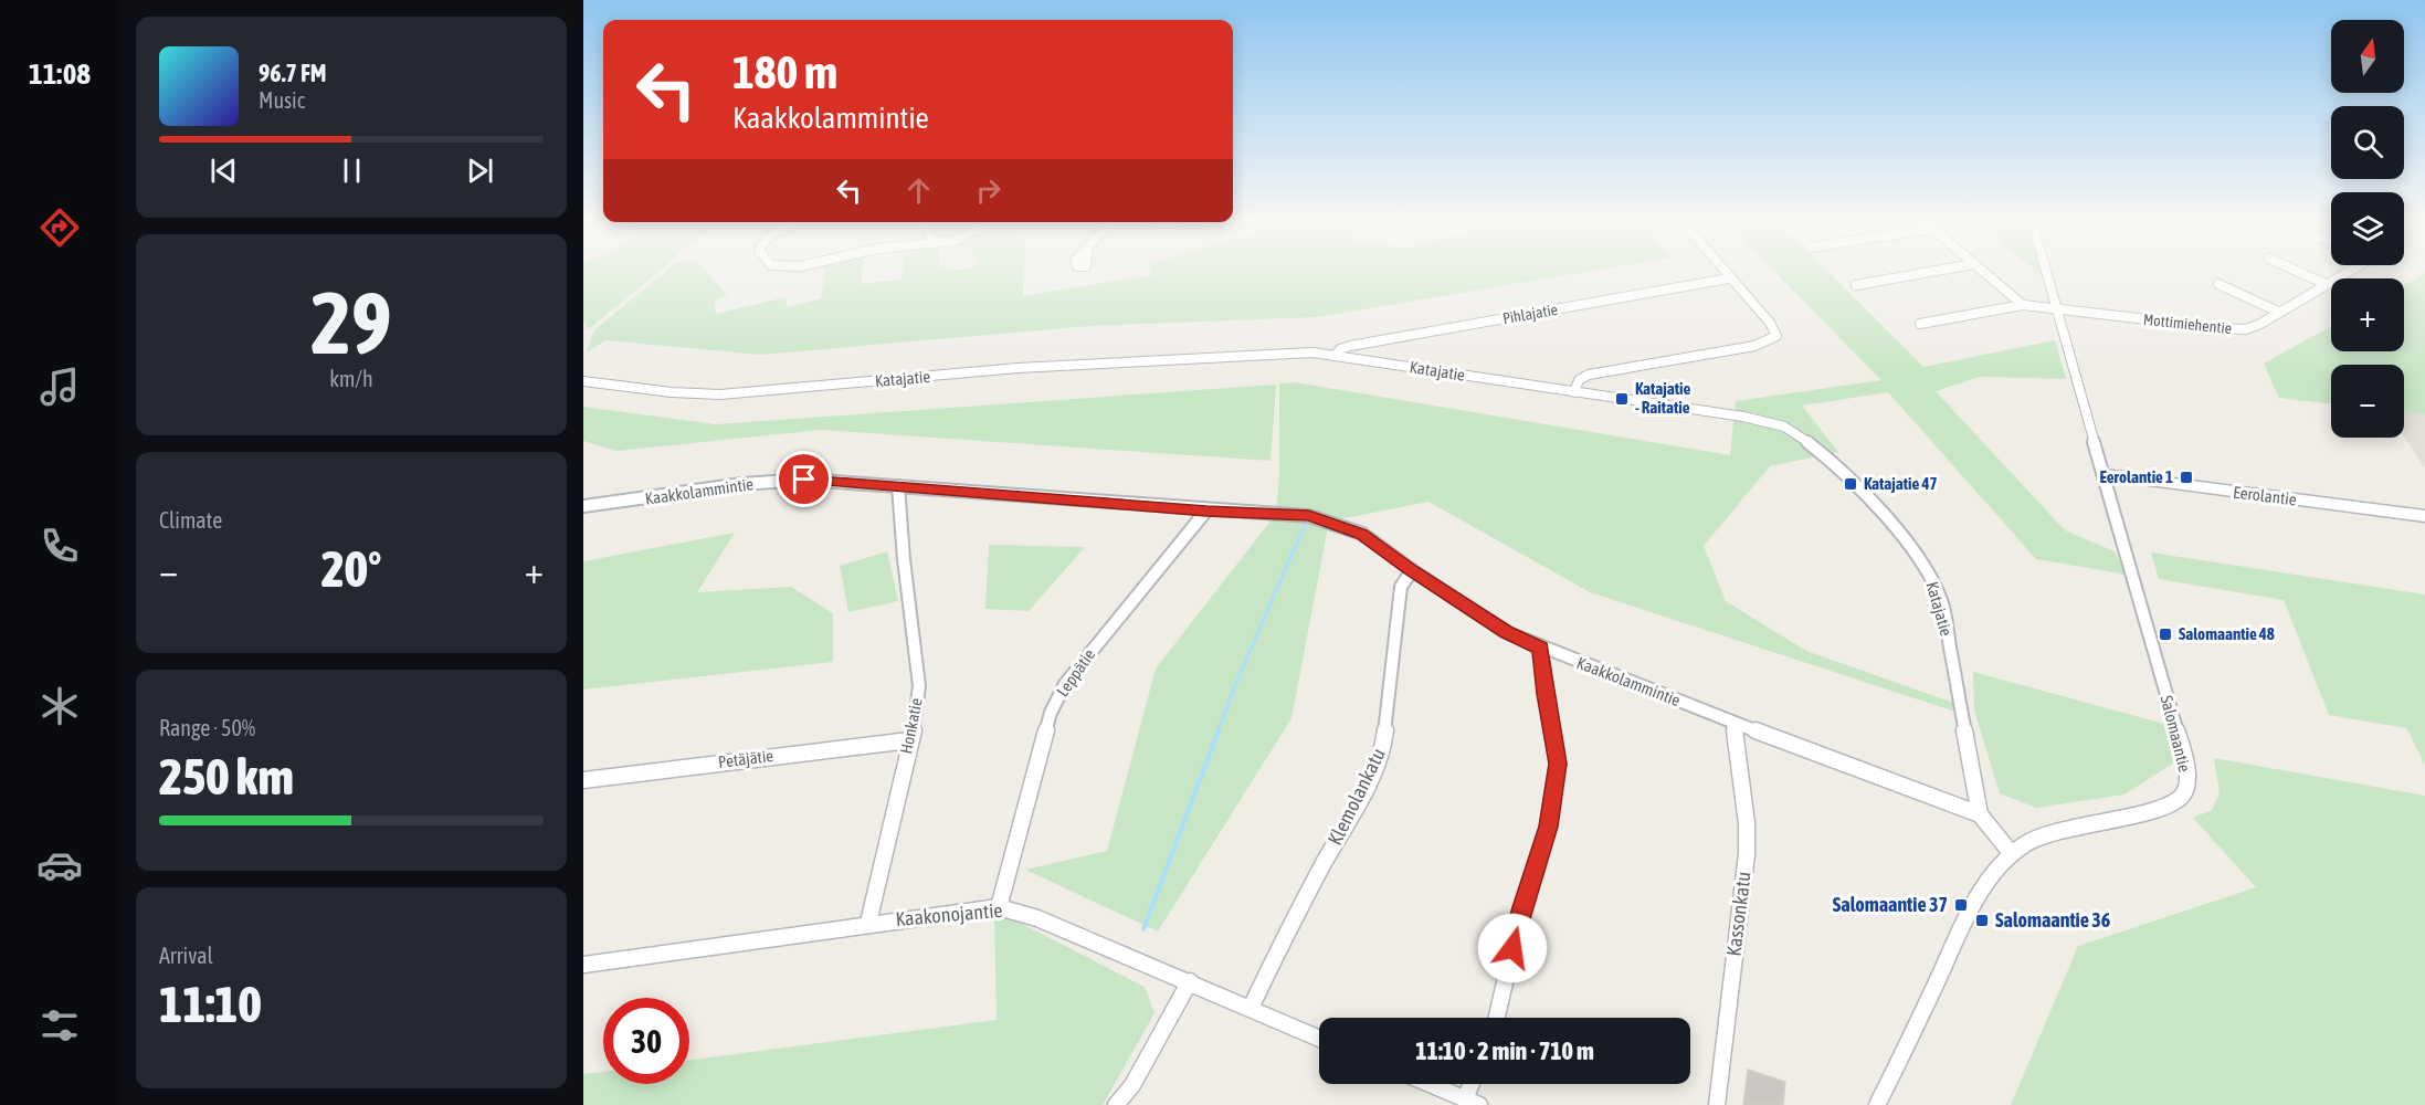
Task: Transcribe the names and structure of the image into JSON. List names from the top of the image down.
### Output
{
  "streets": {
    "street": [
      "Pihlajatie",
      "Mottimiehentie",
      "Katajatie",
      "Kaakkolammintie",
      "Eerolantie",
      "Leppätie",
      "Honkatie",
      "Salomaantie",
      "Petäjätie",
      "Klemolankatu",
      "Kassonkatu",
      "Kaakonojantie"
    ]
  },
  "crossings": [
    ["Pihlajatie", "Katajatie"],
    ["Mottimiehentie", "Salomaantie"],
    ["Katajatie", "Kaakkolammintie"],
    ["Katajatie", "Salomaantie"],
    ["Kaakkolammintie", "Leppätie"],
    ["Kaakkolammintie", "Honkatie"],
    ["Kaakkolammintie", "Klemolankatu"],
    ["Kaakkolammintie", "Kassonkatu"],
    ["Eerolantie", "Salomaantie"],
    ["Leppätie", "Kaakonojantie"],
    ["Honkatie", "Petäjätie"],
    ["Honkatie", "Kaakonojantie"],
    ["Klemolankatu", "Kaakonojantie"]
  ],
  "places": {
    "transit": [
      "Katajatie - Raitatie",
      "Eerolantie 1",
      "Katajatie 47",
      "Salomaantie 48",
      "Salomaantie 37",
      "Salomaantie 36"
    ]
  },
  "north": "top",
  "page": {
    "tabs": "11:08",
    "map_buttons": ["+", "−"],
    "turn": ["180 m", "Kaakkolammintie"],
    "song": ["96.7 FM", "Music"],
    "tile": [
      ["29", "km/h"],
      "Climate",
      ["Range · 50%", "250 km"],
      ["Arrival", "11:10"]
    ],
    "heat": ["−", "20°", "+"],
    "limit": "30",
    "trip": "11:10 · 2 min · 710 m"
  }
}
